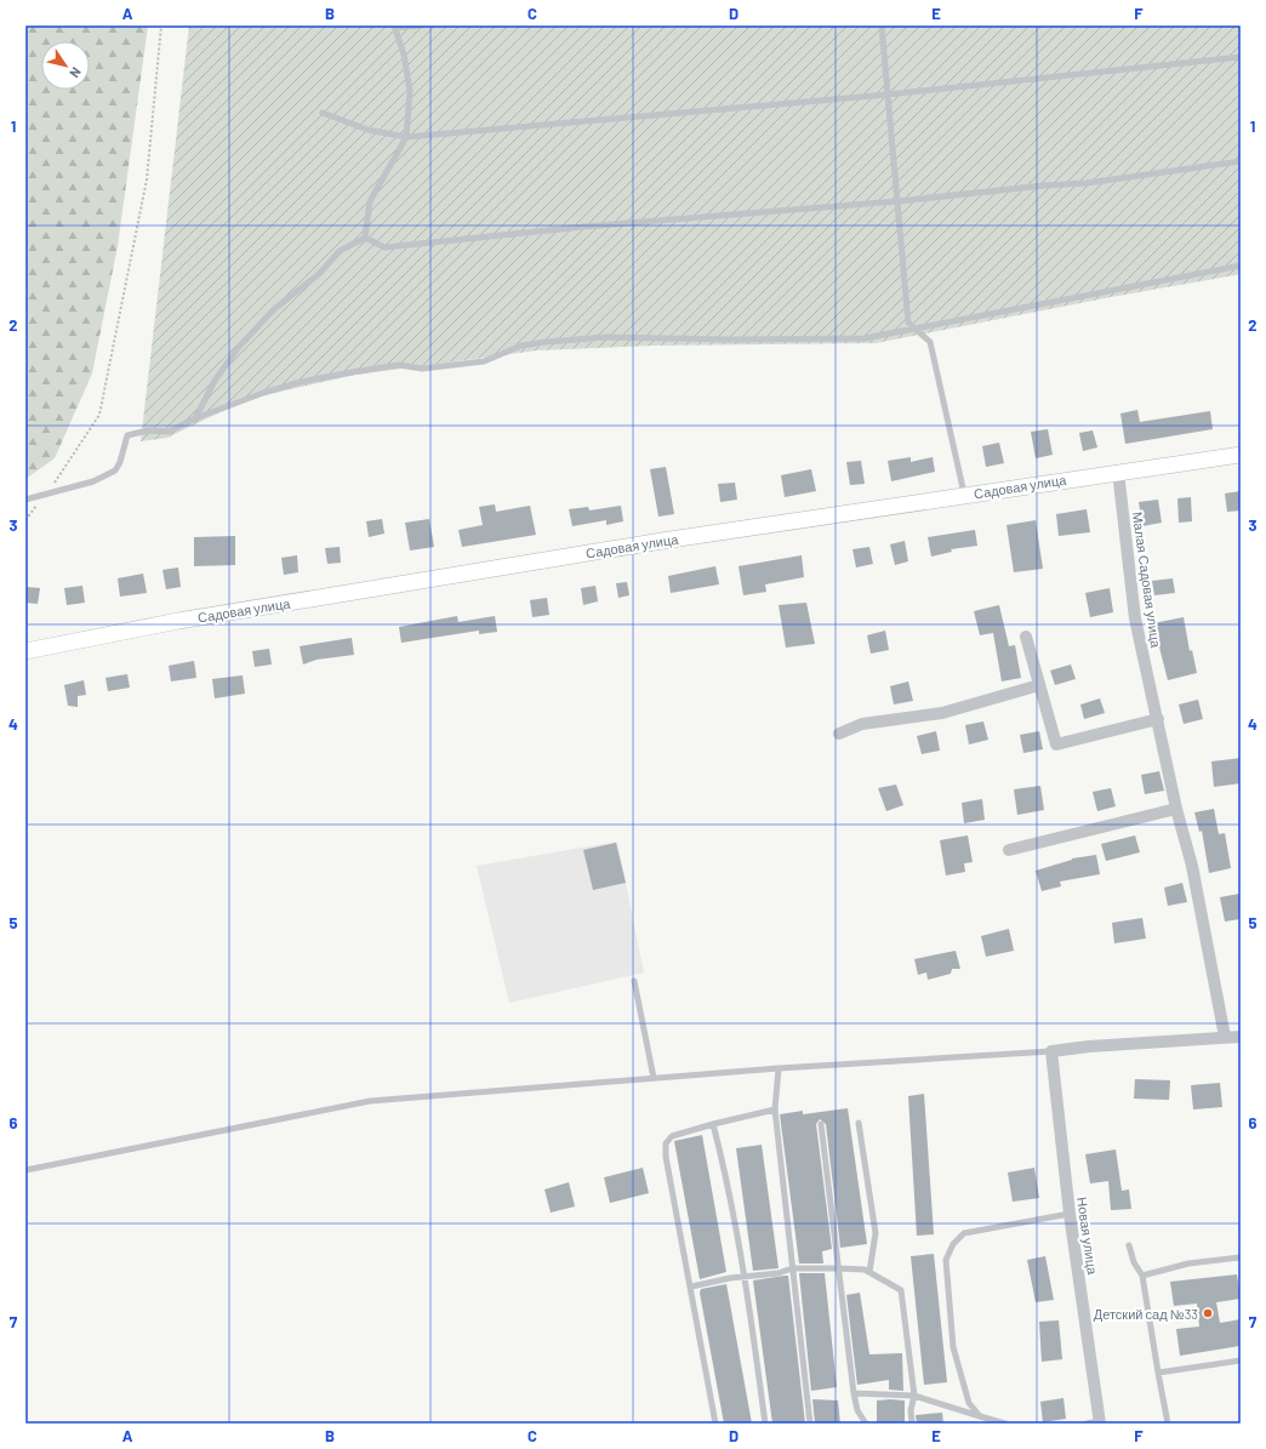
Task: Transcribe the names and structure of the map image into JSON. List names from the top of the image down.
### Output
{
  "streets": {
    "main road": ["Садовая улица"],
    "street": ["Малая Садовая улица", "Новая улица"]
  },
  "crossings": [
    ["Садовая улица", "Малая Садовая улица"]
  ],
  "places": ["Детский сад №33"],
  "north": "bottom right",
  "grid": {
    "columns": [
      "A",
      "B",
      "C",
      "D",
      "E",
      "F"
    ],
    "rows": [
      "1",
      "2",
      "3",
      "4",
      "5",
      "6",
      "7"
    ]
  }
}
